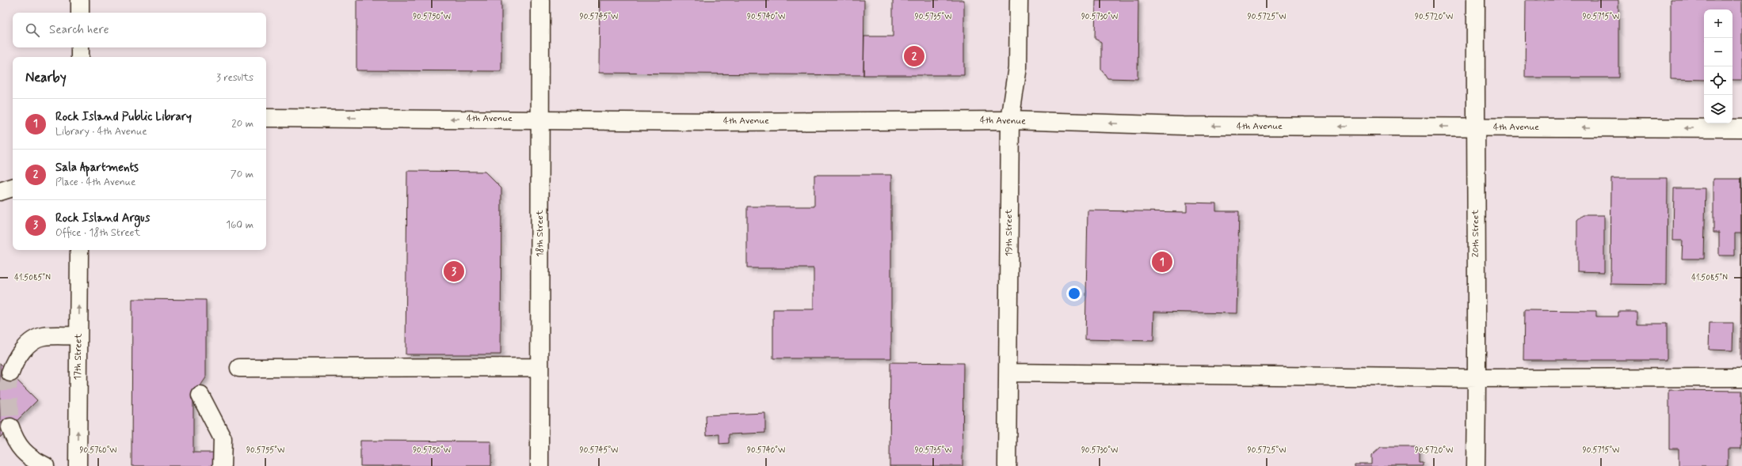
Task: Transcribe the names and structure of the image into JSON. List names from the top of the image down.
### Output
{
  "streets": {
    "street": [
      "4th Avenue",
      "19th Street",
      "18th Street",
      "20th Street",
      "17th Street"
    ]
  },
  "crossings": [
    ["4th Avenue", "19th Street"],
    ["4th Avenue", "18th Street"],
    ["4th Avenue", "20th Street"]
  ],
  "one_way": ["4th Avenue"],
  "page": {
    "map_buttons": ["+", "−"],
    "search": "Search here",
    "pins": ["2", "1", "3"],
    "heading": ["Nearby", "3 results"],
    "list": [
      {
        "mark": "1",
        "name": "Rock Island Public Library",
        "note": "Library · 4th Avenue",
        "value": "20 m"
      },
      {
        "mark": "2",
        "name": "Sala Apartments",
        "note": "Place · 4th Avenue",
        "value": "70 m"
      },
      {
        "mark": "3",
        "name": "Rock Island Argus",
        "note": "Office · 18th Street",
        "value": "160 m"
      }
    ]
  },
  "coordinates": [
    "90.5750°W",
    "90.5745°W",
    "90.5740°W",
    "90.5735°W",
    "90.5730°W",
    "90.5725°W",
    "90.5720°W",
    "90.5715°W",
    "41.5085°N",
    "90.5760°W",
    "90.5755°W"
  ]
}
